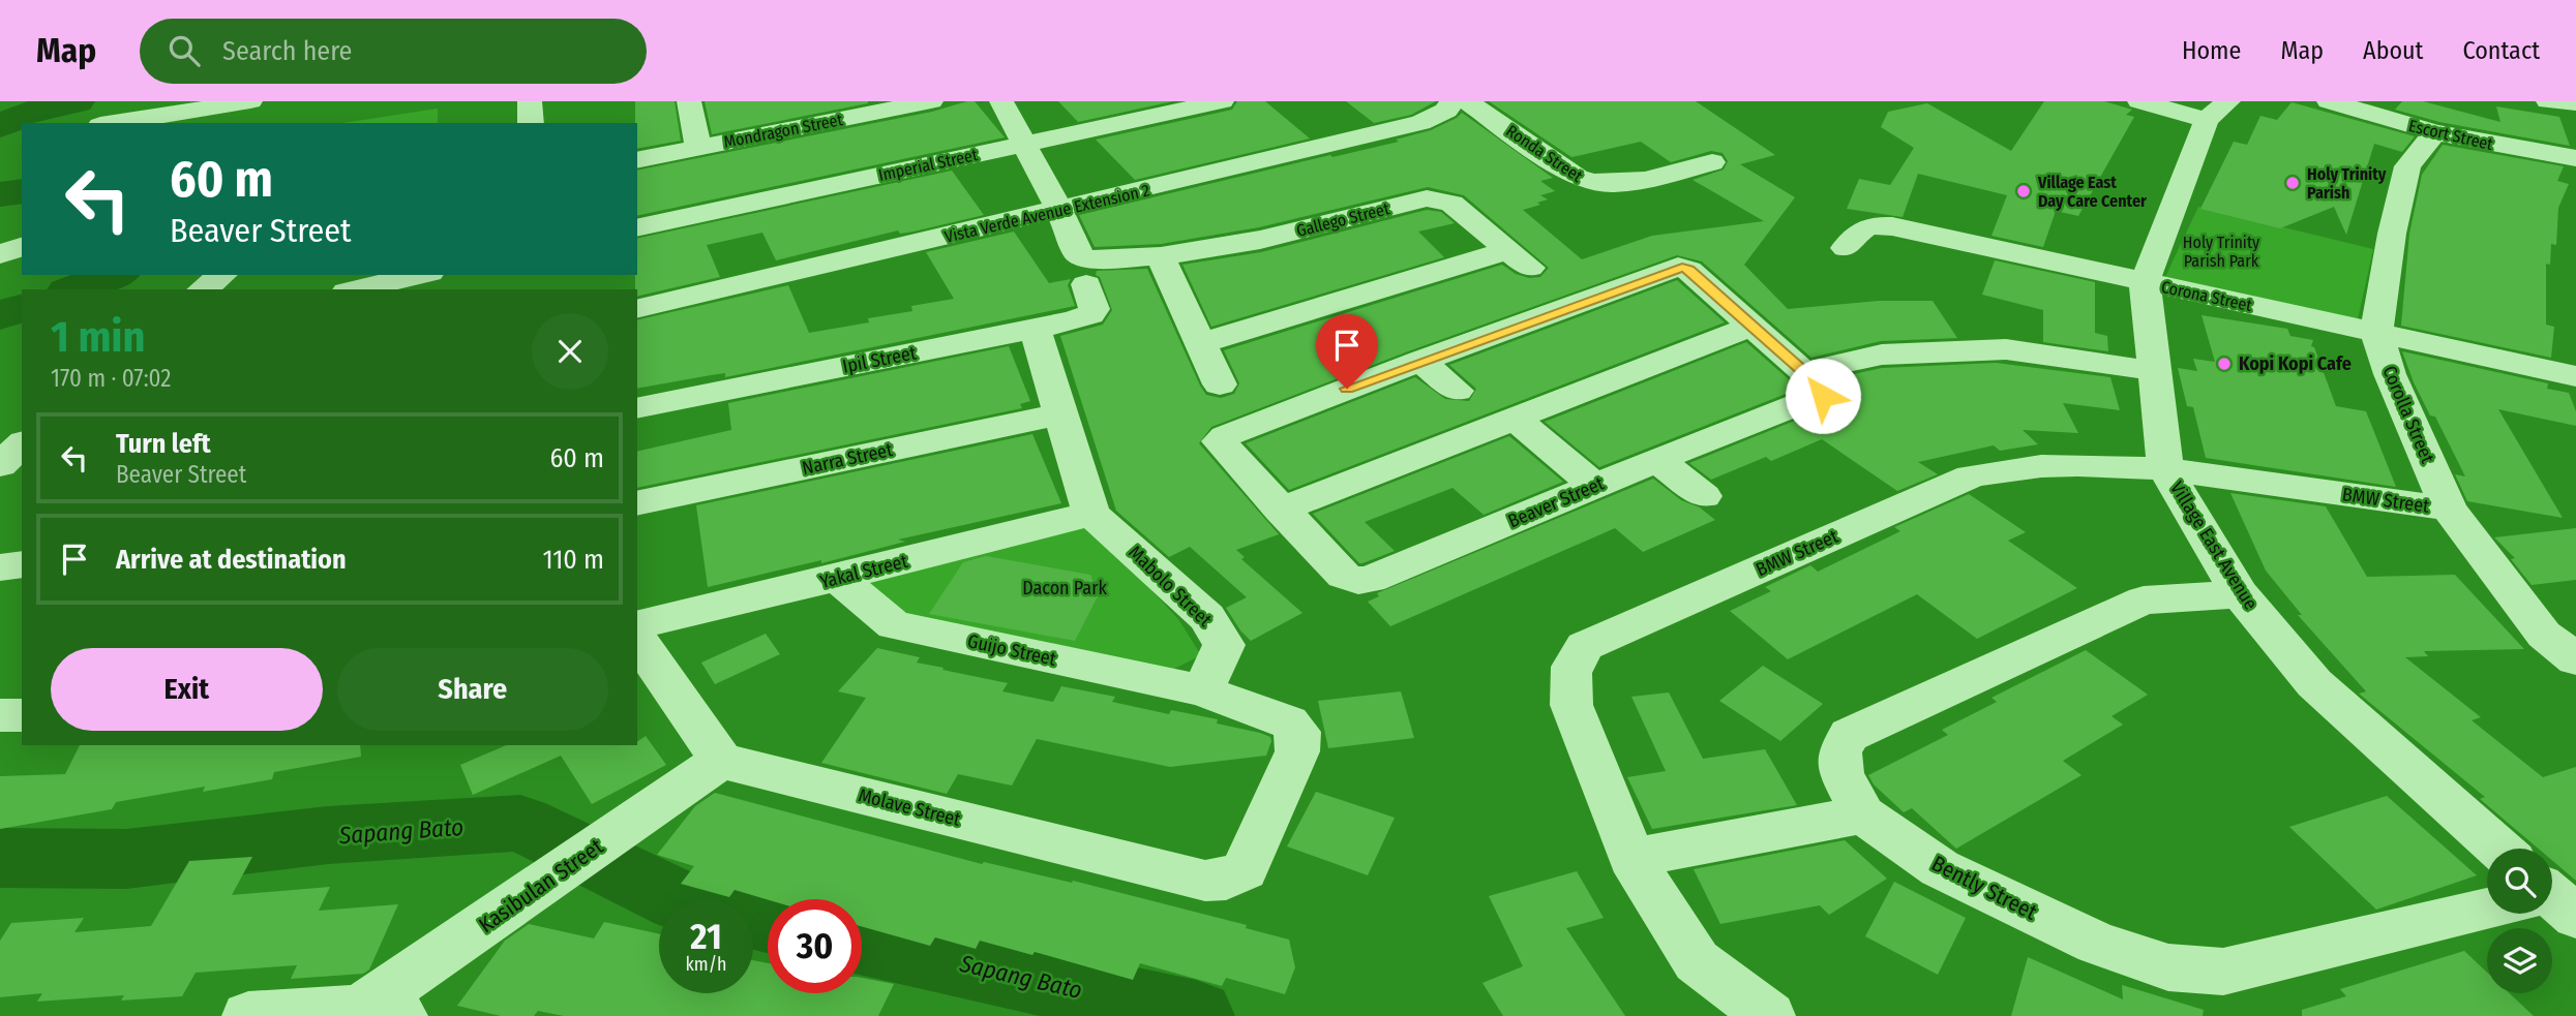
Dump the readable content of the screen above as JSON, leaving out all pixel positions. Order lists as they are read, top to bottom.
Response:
{
  "streets": {
    "street": [
      "Mondragon Street",
      "Escort Street",
      "Ronda Street",
      "Imperial Street",
      "Vista Verde Avenue Extension 2",
      "Gallego Street",
      "Corona Street",
      "Ipil Street",
      "Corolla Street",
      "Narra Street",
      "BMW Street",
      "Beaver Street",
      "Village East Avenue",
      "Yakal Street",
      "Mabolo Street",
      "Guijo Street",
      "Molave Street",
      "Kasibulan Street",
      "Bently Street"
    ]
  },
  "crossings": [
    ["Escort Street", "Corolla Street"],
    ["Imperial Street", "Gallego Street"],
    ["Vista Verde Avenue Extension 2", "Gallego Street"],
    ["Corona Street", "Corolla Street"],
    ["Corona Street", "Village East Avenue"],
    ["Corolla Street", "BMW Street"],
    ["BMW Street", "Village East Avenue"],
    ["Village East Avenue", "Bently Street"],
    ["Yakal Street", "Mabolo Street"],
    ["Yakal Street", "Guijo Street"],
    ["Mabolo Street", "Guijo Street"],
    ["Mabolo Street", "Molave Street"],
    ["Guijo Street", "Molave Street"],
    ["Molave Street", "Kasibulan Street"]
  ],
  "water": ["Sapang Bato"],
  "parks": ["Holy Trinity Parish Park", "Dacon Park"],
  "places": ["Holy Trinity Parish", "Village East Day Care Center", "Kopi Kopi Cafe"],
  "page": {
    "header": "Map",
    "search": "Search here",
    "nav": [
      "Home",
      "Map",
      "About",
      "Contact"
    ],
    "turn": ["60 m", "Beaver Street"],
    "heading": ["1 min", "170 m · 07:02"],
    "list": [
      {
        "name": "Turn left",
        "note": "Beaver Street",
        "value": "60 m"
      },
      {
        "name": "Arrive at destination",
        "value": "110 m"
      }
    ],
    "buttons": ["Exit", "Share"],
    "speed": "21 km/h",
    "limit": "30"
  }
}
